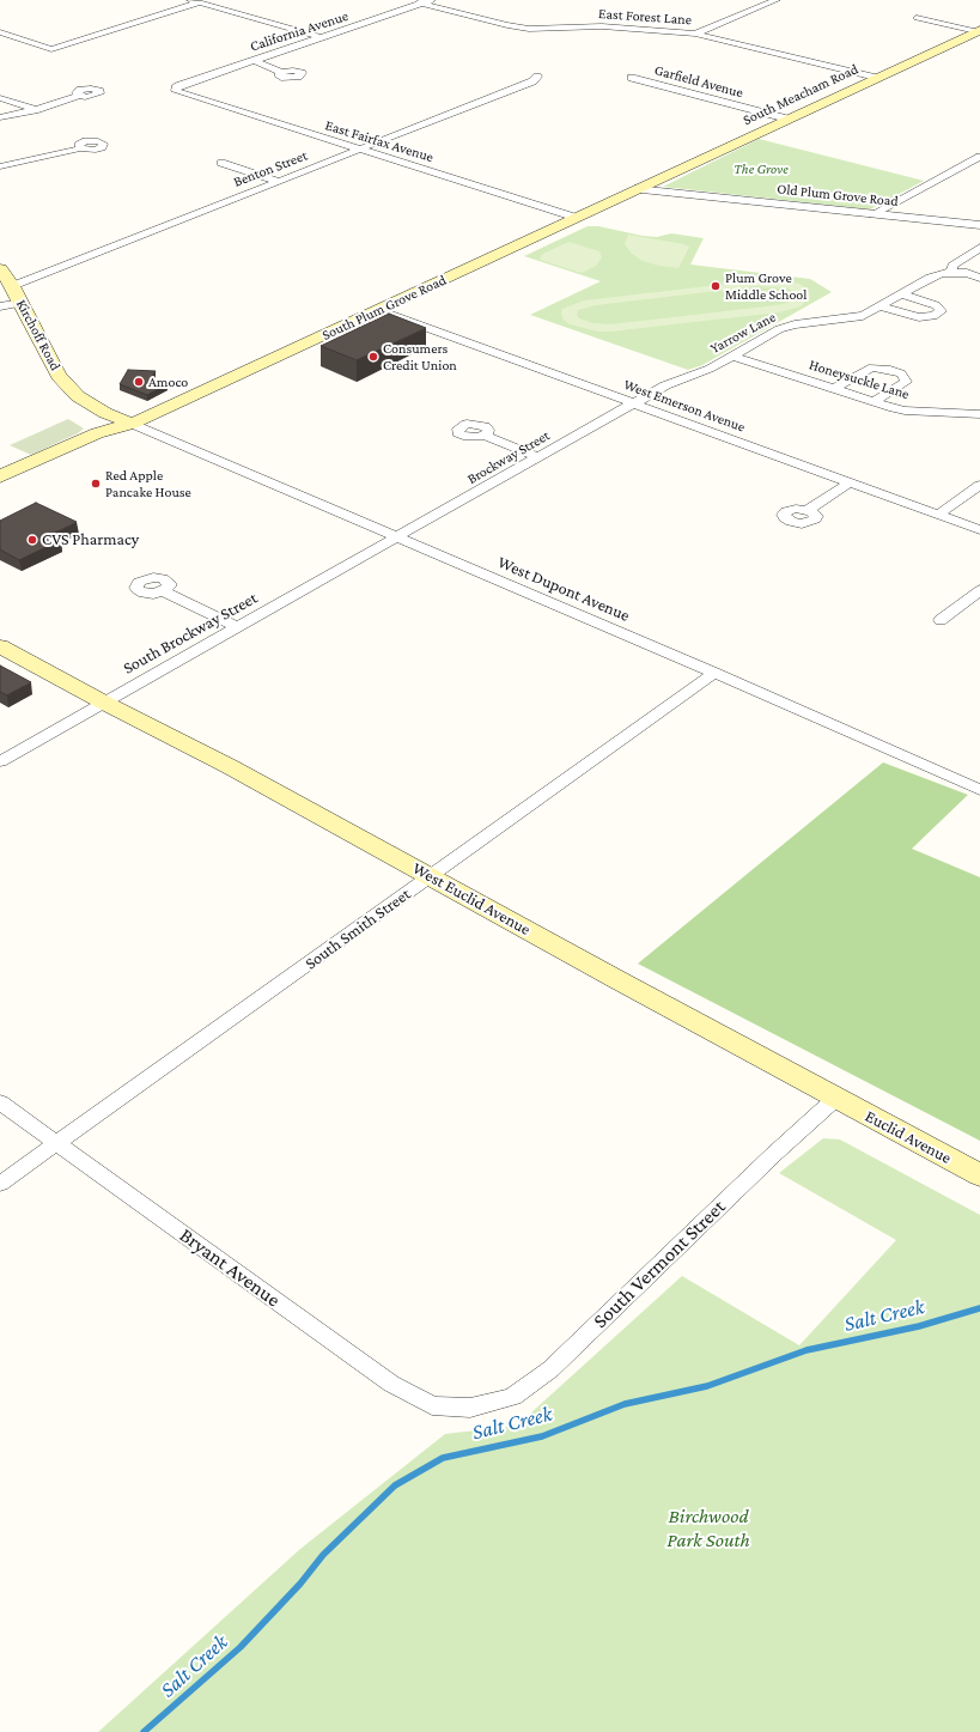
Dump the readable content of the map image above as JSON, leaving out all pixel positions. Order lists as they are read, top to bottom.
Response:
{
  "streets": {
    "main road": [
      "South Meacham Road",
      "South Plum Grove Road",
      "Kirchoff Road",
      "West Euclid Avenue",
      "Euclid Avenue"
    ],
    "street": [
      "East Forest Lane",
      "California Avenue",
      "Garfield Avenue",
      "East Fairfax Avenue",
      "Benton Street",
      "Old Plum Grove Road",
      "Yarrow Lane",
      "Honeysuckle Lane",
      "West Emerson Avenue",
      "Brockway Street",
      "West Dupont Avenue",
      "South Brockway Street",
      "South Smith Street",
      "South Vermont Street",
      "Bryant Avenue"
    ]
  },
  "crossings": [
    ["East Forest Lane", "California Avenue"],
    ["East Forest Lane", "South Meacham Road"],
    ["California Avenue", "East Fairfax Avenue"],
    ["Garfield Avenue", "South Meacham Road"],
    ["South Meacham Road", "Old Plum Grove Road"],
    ["South Meacham Road", "South Plum Grove Road"],
    ["East Fairfax Avenue", "Benton Street"],
    ["East Fairfax Avenue", "South Plum Grove Road"],
    ["Benton Street", "Kirchoff Road"],
    ["Old Plum Grove Road", "South Plum Grove Road"],
    ["South Plum Grove Road", "Kirchoff Road"],
    ["South Plum Grove Road", "West Emerson Avenue"],
    ["South Plum Grove Road", "West Dupont Avenue"],
    ["Yarrow Lane", "Honeysuckle Lane"],
    ["Yarrow Lane", "West Emerson Avenue"],
    ["Yarrow Lane", "Brockway Street"],
    ["Kirchoff Road", "West Dupont Avenue"],
    ["West Emerson Avenue", "Brockway Street"],
    ["Brockway Street", "West Dupont Avenue"],
    ["Brockway Street", "South Brockway Street"],
    ["West Dupont Avenue", "South Brockway Street"],
    ["West Dupont Avenue", "South Smith Street"],
    ["South Brockway Street", "West Euclid Avenue"],
    ["West Euclid Avenue", "South Smith Street"],
    ["West Euclid Avenue", "Euclid Avenue"],
    ["West Euclid Avenue", "South Vermont Street"],
    ["South Smith Street", "Bryant Avenue"],
    ["Euclid Avenue", "South Vermont Street"],
    ["South Vermont Street", "Bryant Avenue"]
  ],
  "water": ["Salt Creek"],
  "parks": ["The Grove", "Birchwood Park South"],
  "places": [
    "Plum Grove Middle School",
    "Consumers Credit Union",
    "Amoco",
    "Red Apple Pancake House",
    "CVS Pharmacy"
  ]
}
